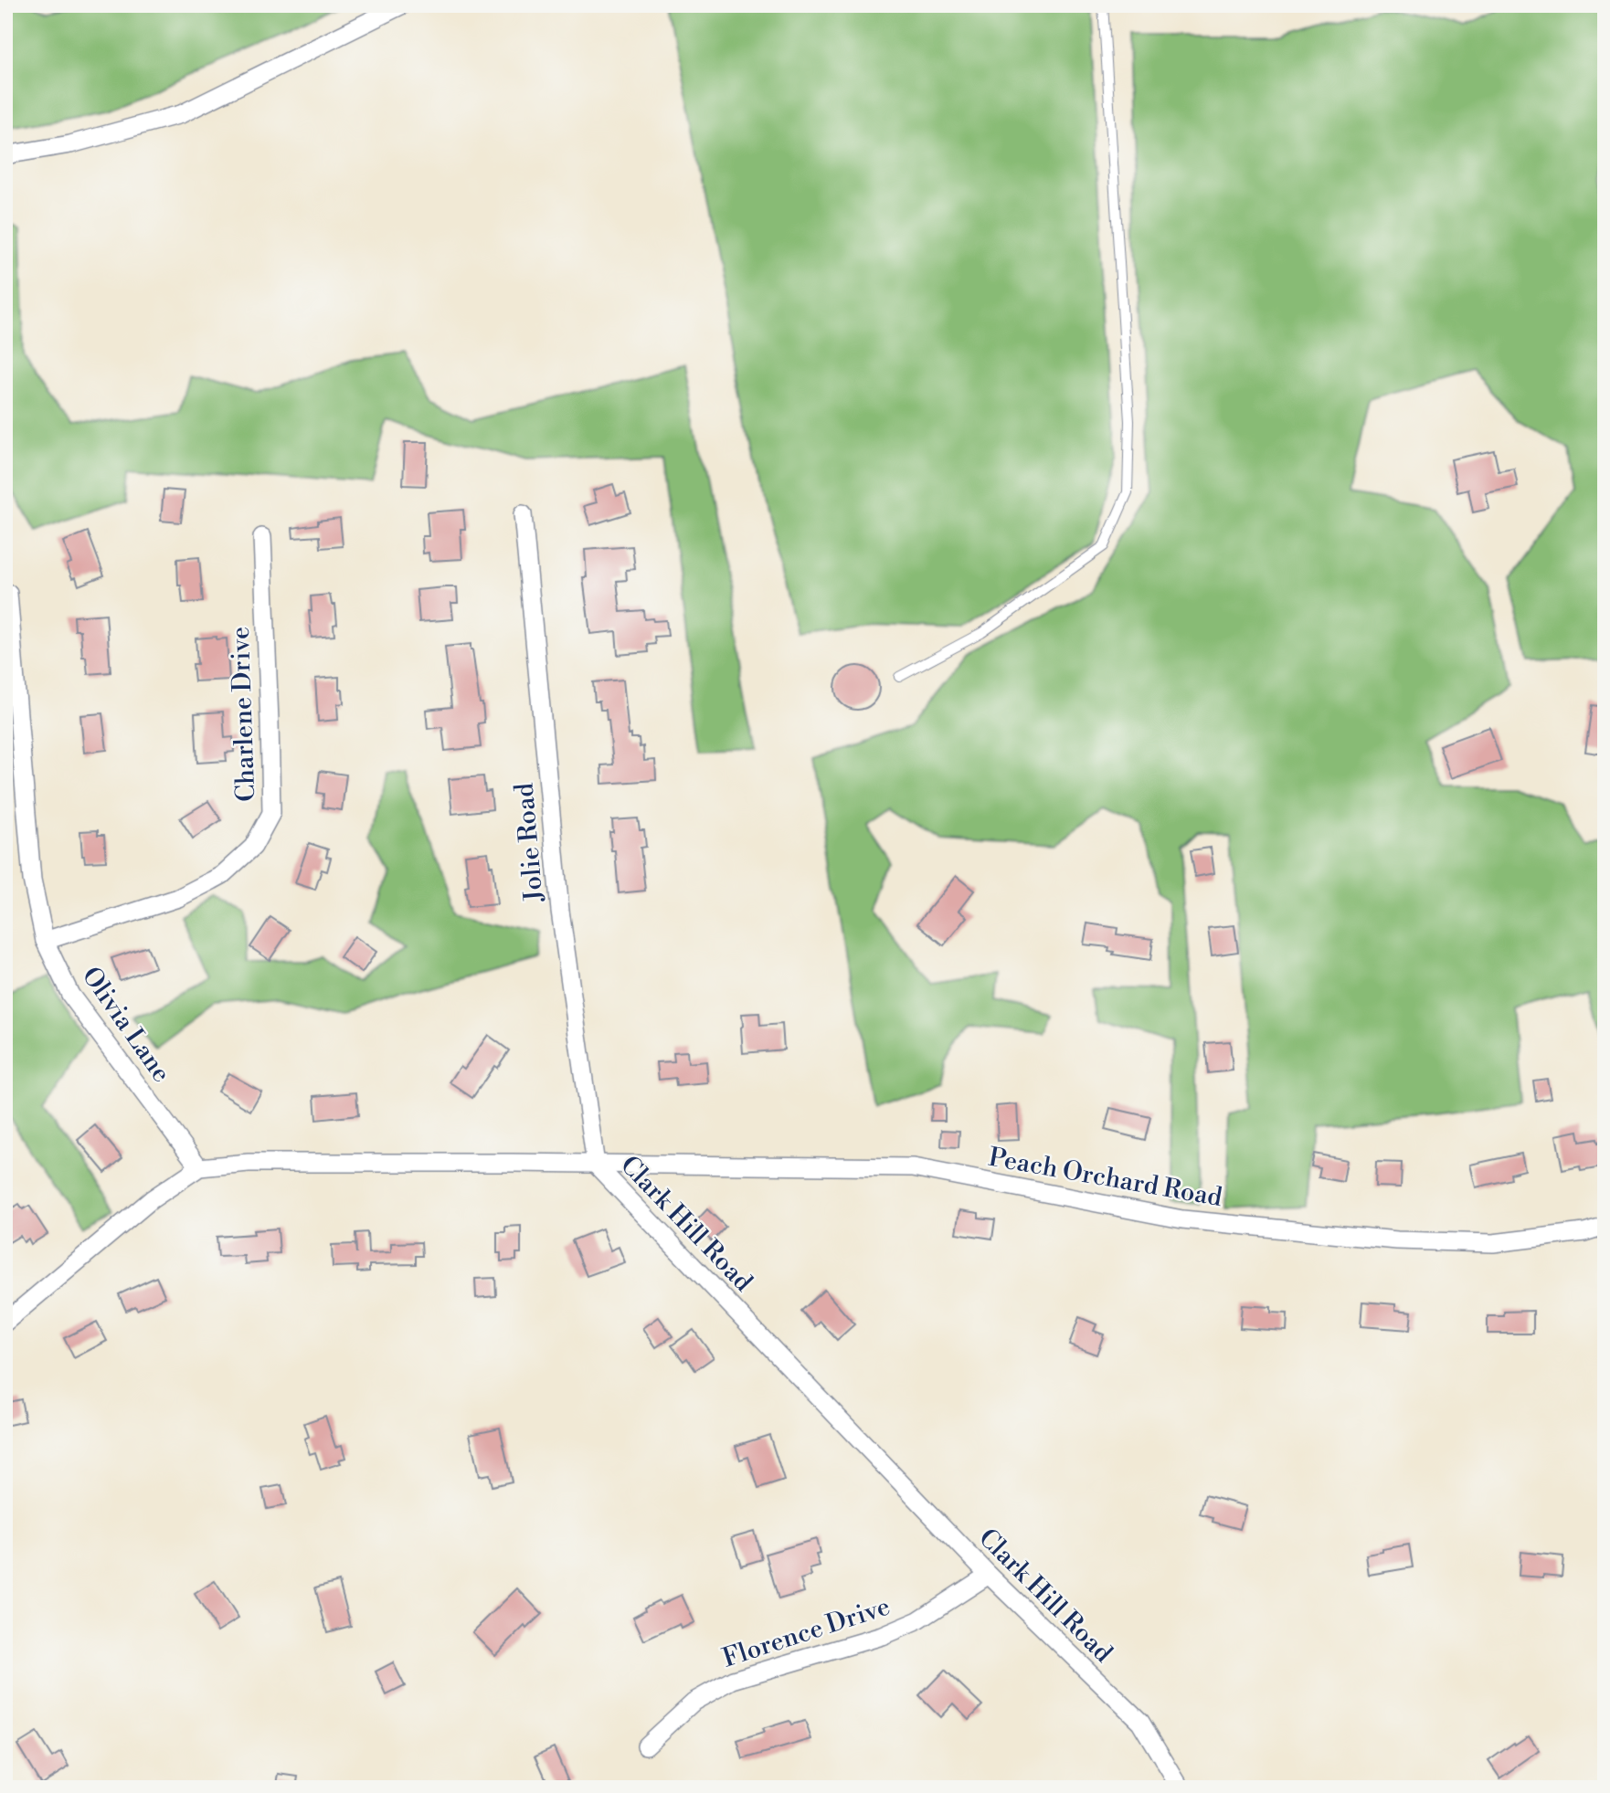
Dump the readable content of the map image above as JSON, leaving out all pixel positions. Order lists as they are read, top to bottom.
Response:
{
  "streets": {
    "street": [
      "Charlene Drive",
      "Jolie Road",
      "Olivia Lane",
      "Peach Orchard Road",
      "Clark Hill Road",
      "Florence Drive"
    ]
  },
  "crossings": [
    ["Charlene Drive", "Olivia Lane"],
    ["Jolie Road", "Peach Orchard Road"],
    ["Jolie Road", "Clark Hill Road"],
    ["Olivia Lane", "Clark Hill Road"],
    ["Peach Orchard Road", "Clark Hill Road"],
    ["Clark Hill Road", "Florence Drive"]
  ]
}
